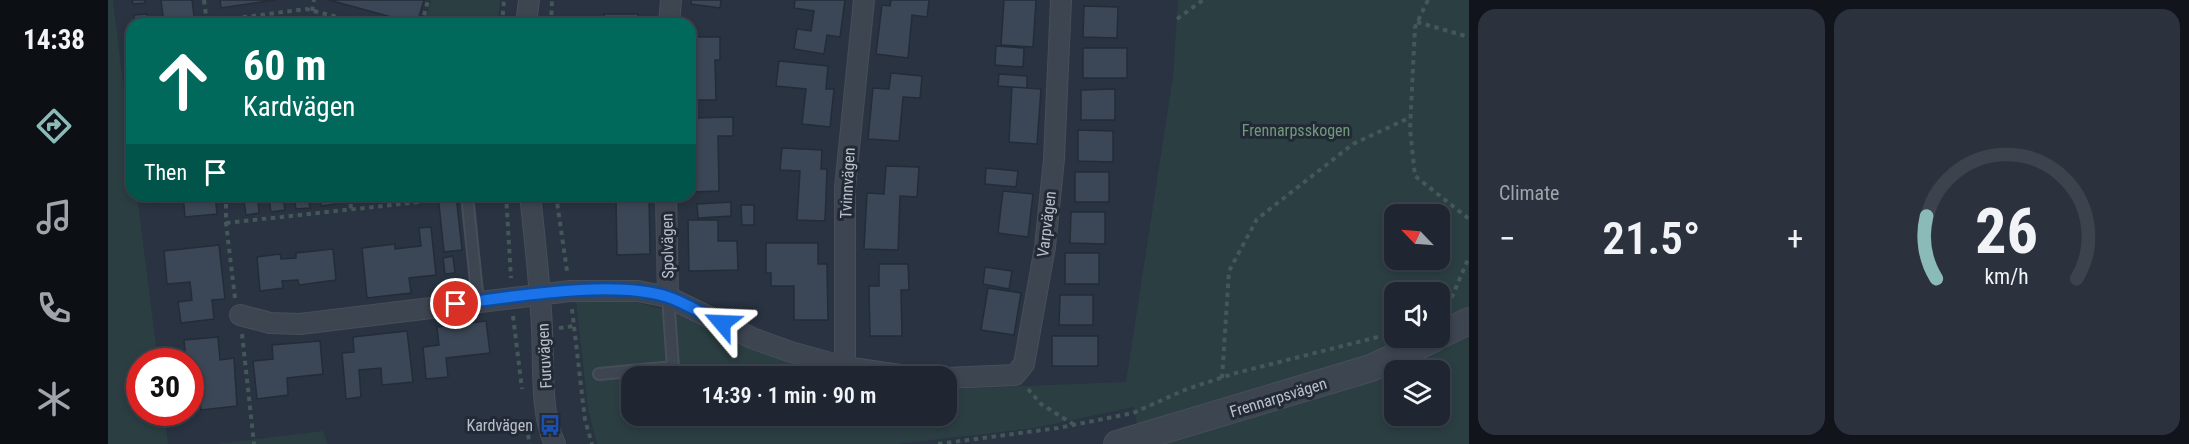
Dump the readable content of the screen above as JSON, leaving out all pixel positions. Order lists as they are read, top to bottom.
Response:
{
  "streets": {
    "street": [
      "Tvinnvägen",
      "Varpvägen",
      "Spolvägen",
      "Furuvägen",
      "Frennarpsvägen"
    ]
  },
  "parks": ["Frennarpsskogen"],
  "places": {
    "bus stop": ["Kardvägen"]
  },
  "north": "top left",
  "page": {
    "tabs": "14:38",
    "tile": "Climate",
    "turn": ["60 m", "Kardvägen"],
    "then": "Then",
    "heat": ["−", "21.5°", "+"],
    "limit": "30",
    "trip": "14:39 · 1 min · 90 m",
    "gauge": ["26", "km/h"]
  }
}
